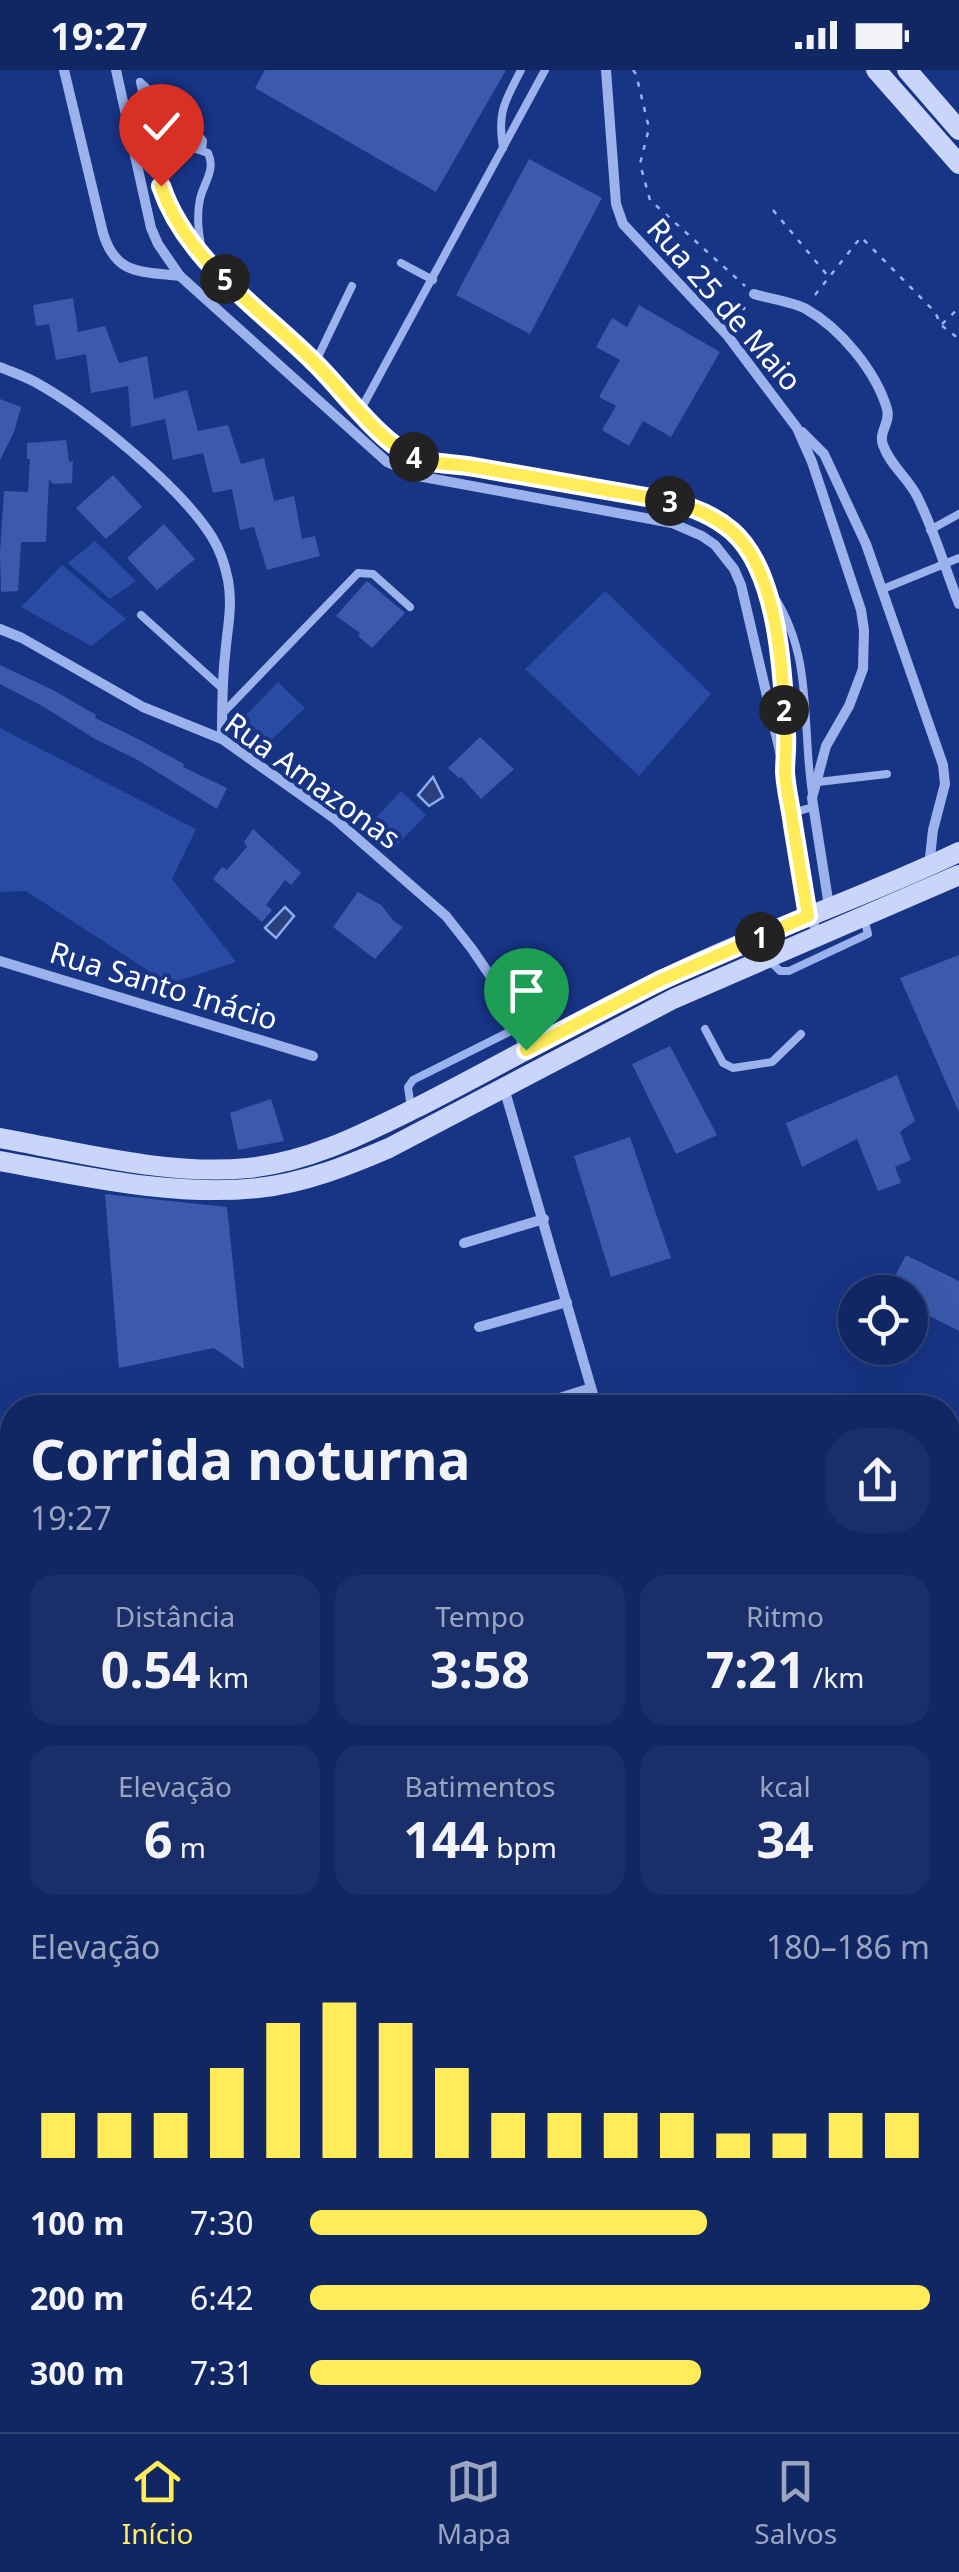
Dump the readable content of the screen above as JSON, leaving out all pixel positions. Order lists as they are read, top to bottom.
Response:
{
  "streets": {
    "street": ["Rua 25 de Maio", "Rua Amazonas", "Rua Santo Inácio"]
  },
  "page": {
    "status": "19:27",
    "pins": [
      "5",
      "4",
      "3",
      "2",
      "1"
    ],
    "heading": ["Corrida noturna", "19:27"],
    "stats": [
      ["Distância", "0.54 km"],
      ["Tempo", "3:58"],
      ["Ritmo", "7:21 /km"],
      ["Elevação", "6 m"],
      ["Batimentos", "144 bpm"],
      ["kcal", "34"]
    ],
    "chart": ["Elevação", "180–186 m"],
    "list": [
      {
        "name": "100 m",
        "note": "7:30"
      },
      {
        "name": "200 m",
        "note": "6:42"
      },
      {
        "name": "300 m",
        "note": "7:31"
      }
    ],
    "tabs": ["Início", "Mapa", "Salvos"]
  }
}
